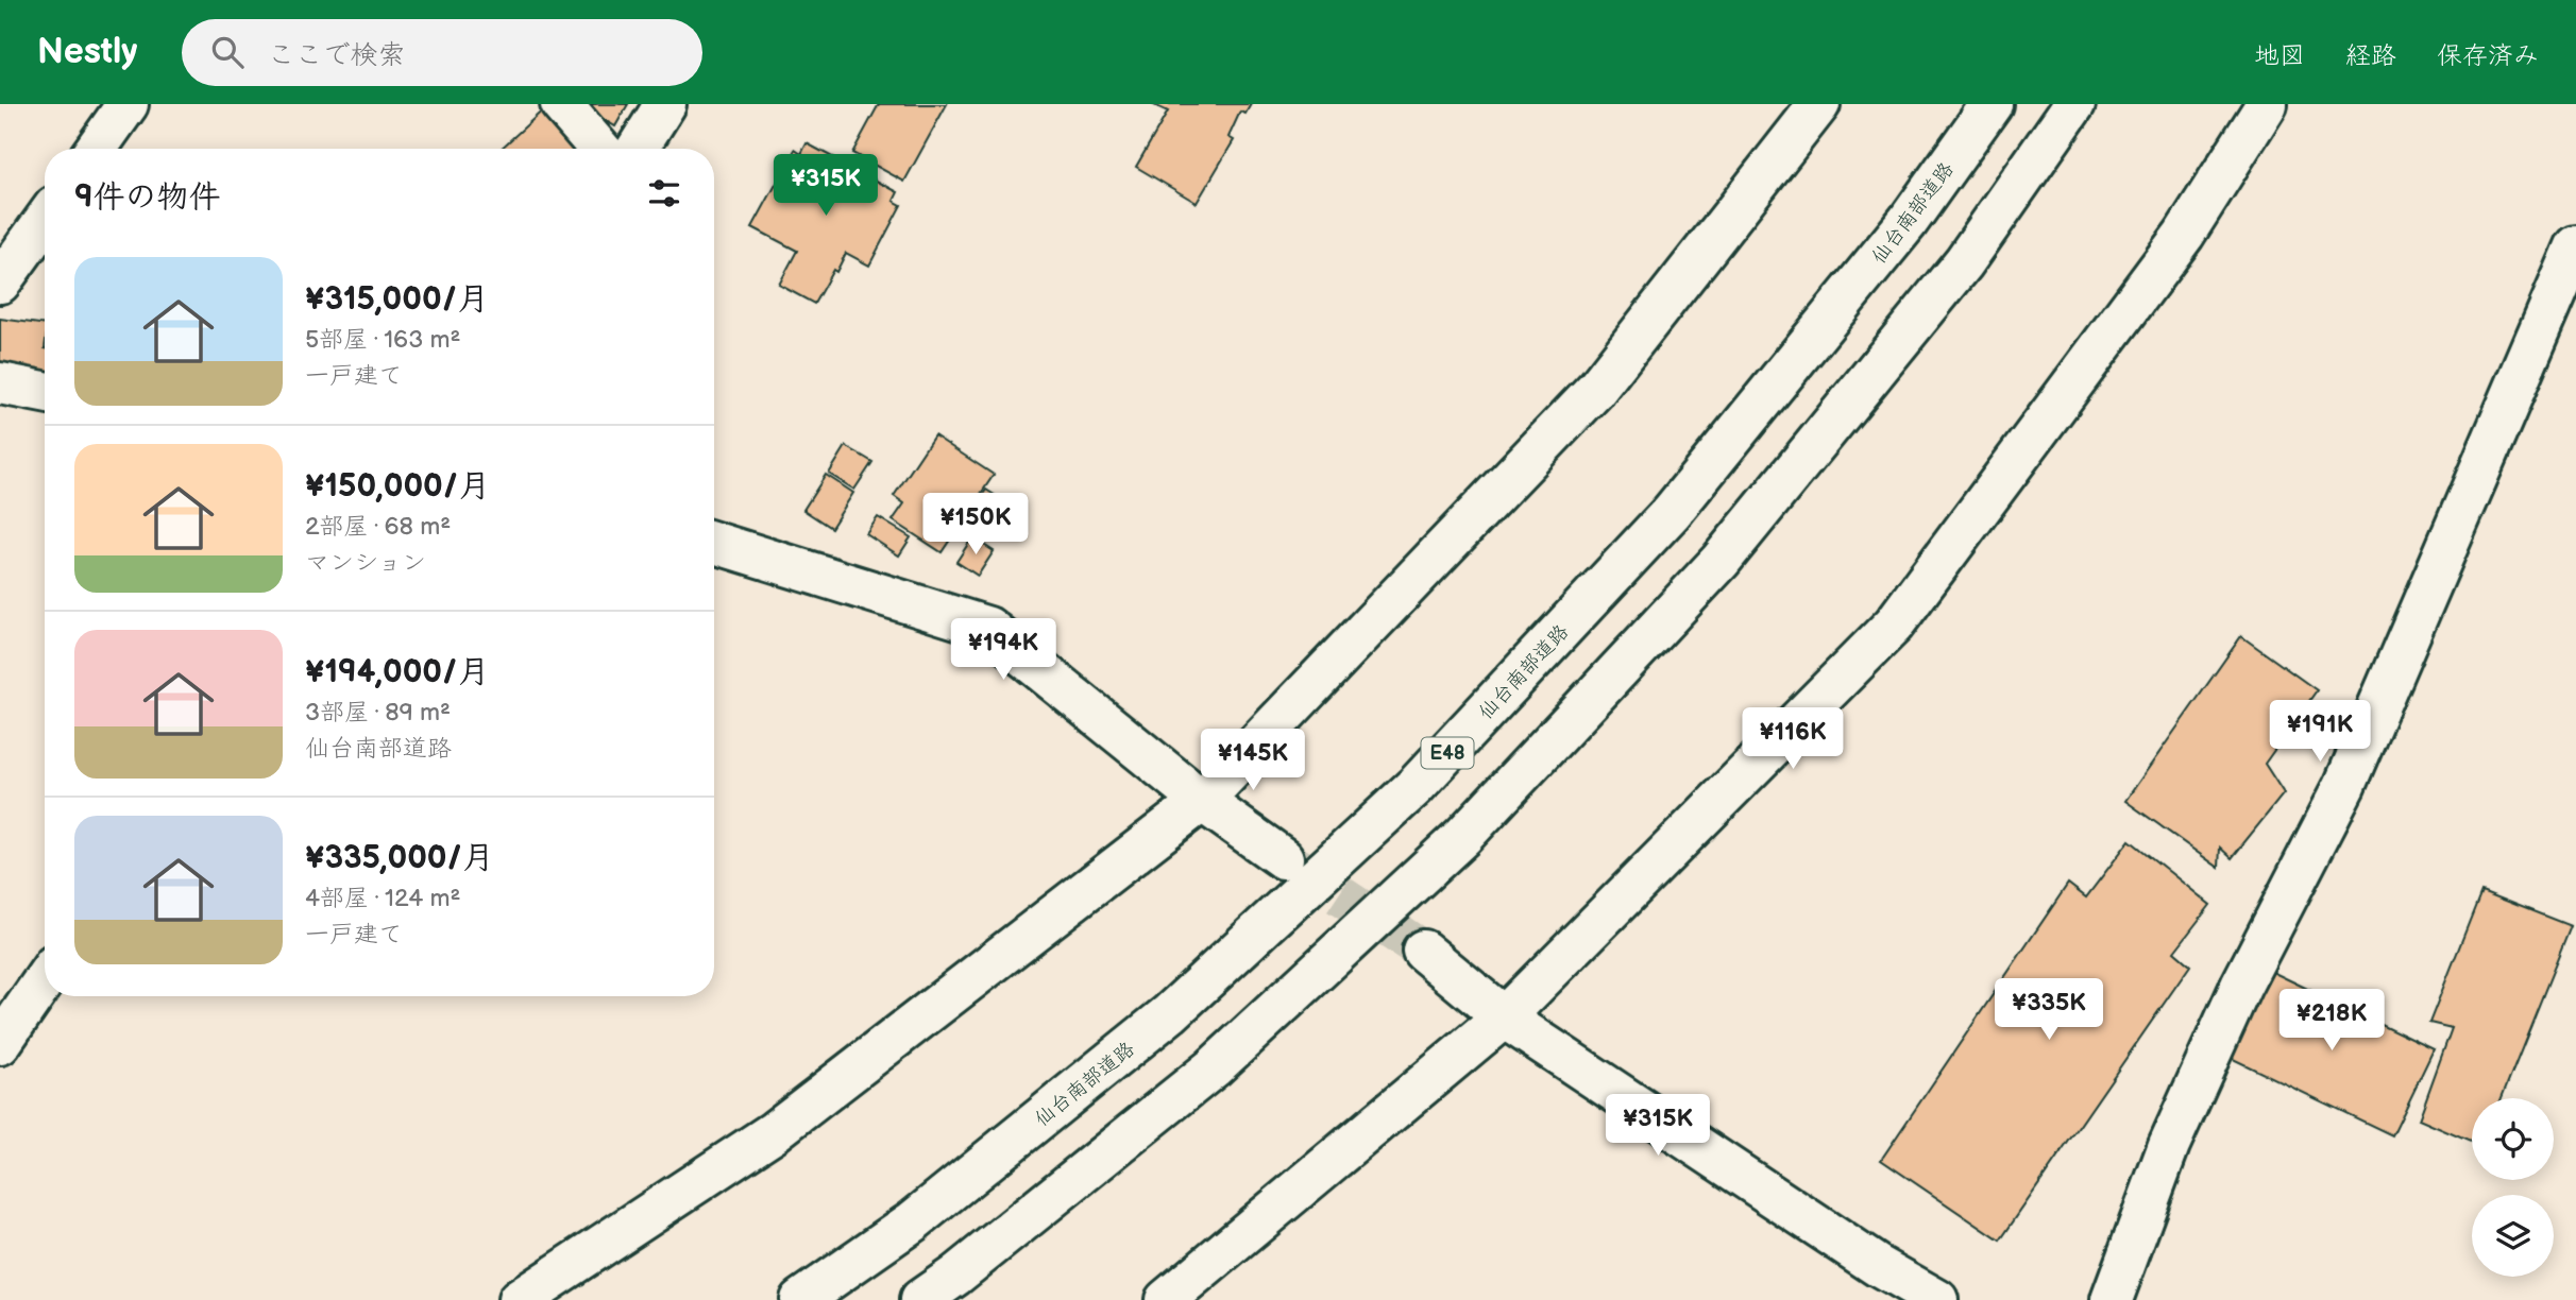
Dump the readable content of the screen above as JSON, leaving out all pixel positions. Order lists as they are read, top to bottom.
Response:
{
  "streets": {
    "main road": ["仙台南部道路", "E48"]
  },
  "page": {
    "header": "Nestly",
    "search": "ここで検索",
    "nav": ["地図", "経路", "保存済み"],
    "heading": "9件の物件",
    "price": [
      "¥315K",
      "¥150K",
      "¥194K",
      "¥191K",
      "¥116K",
      "¥145K",
      "¥335K",
      "¥218K",
      "¥315K"
    ],
    "list": [
      {
        "name": "¥315,000/月",
        "note": "5部屋 · 163 m² · 一戸建て"
      },
      {
        "name": "¥150,000/月",
        "note": "2部屋 · 68 m² · マンション"
      },
      {
        "name": "¥194,000/月",
        "note": "3部屋 · 89 m² · 仙台南部道路"
      },
      {
        "name": "¥335,000/月",
        "note": "4部屋 · 124 m² · 一戸建て"
      }
    ]
  }
}
